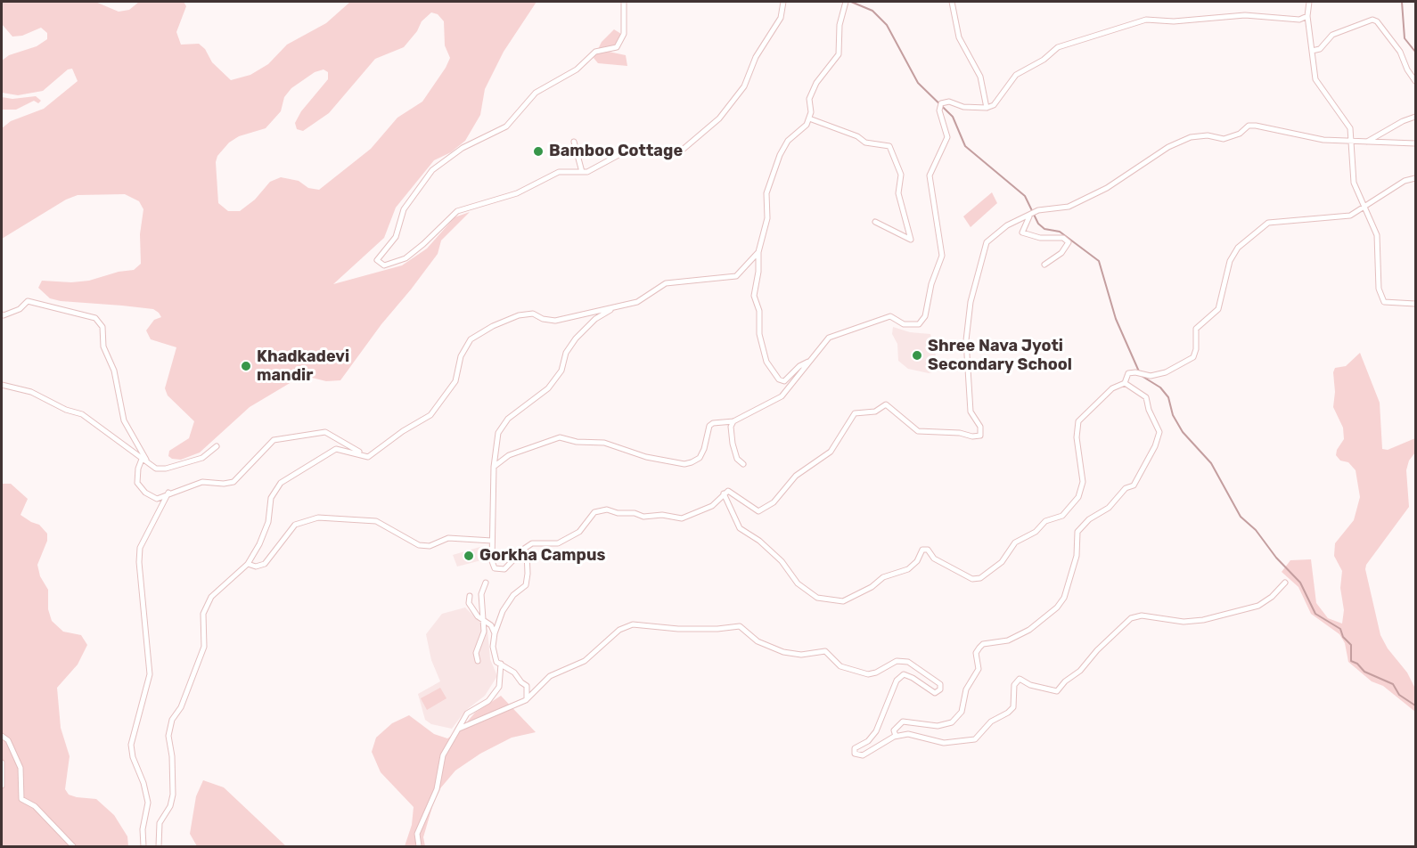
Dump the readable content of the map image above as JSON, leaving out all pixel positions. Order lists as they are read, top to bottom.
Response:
{
  "places": [
    "Bamboo Cottage",
    "Shree Nava Jyoti Secondary School",
    "Khadkadevi mandir",
    "Gorkha Campus"
  ]
}
